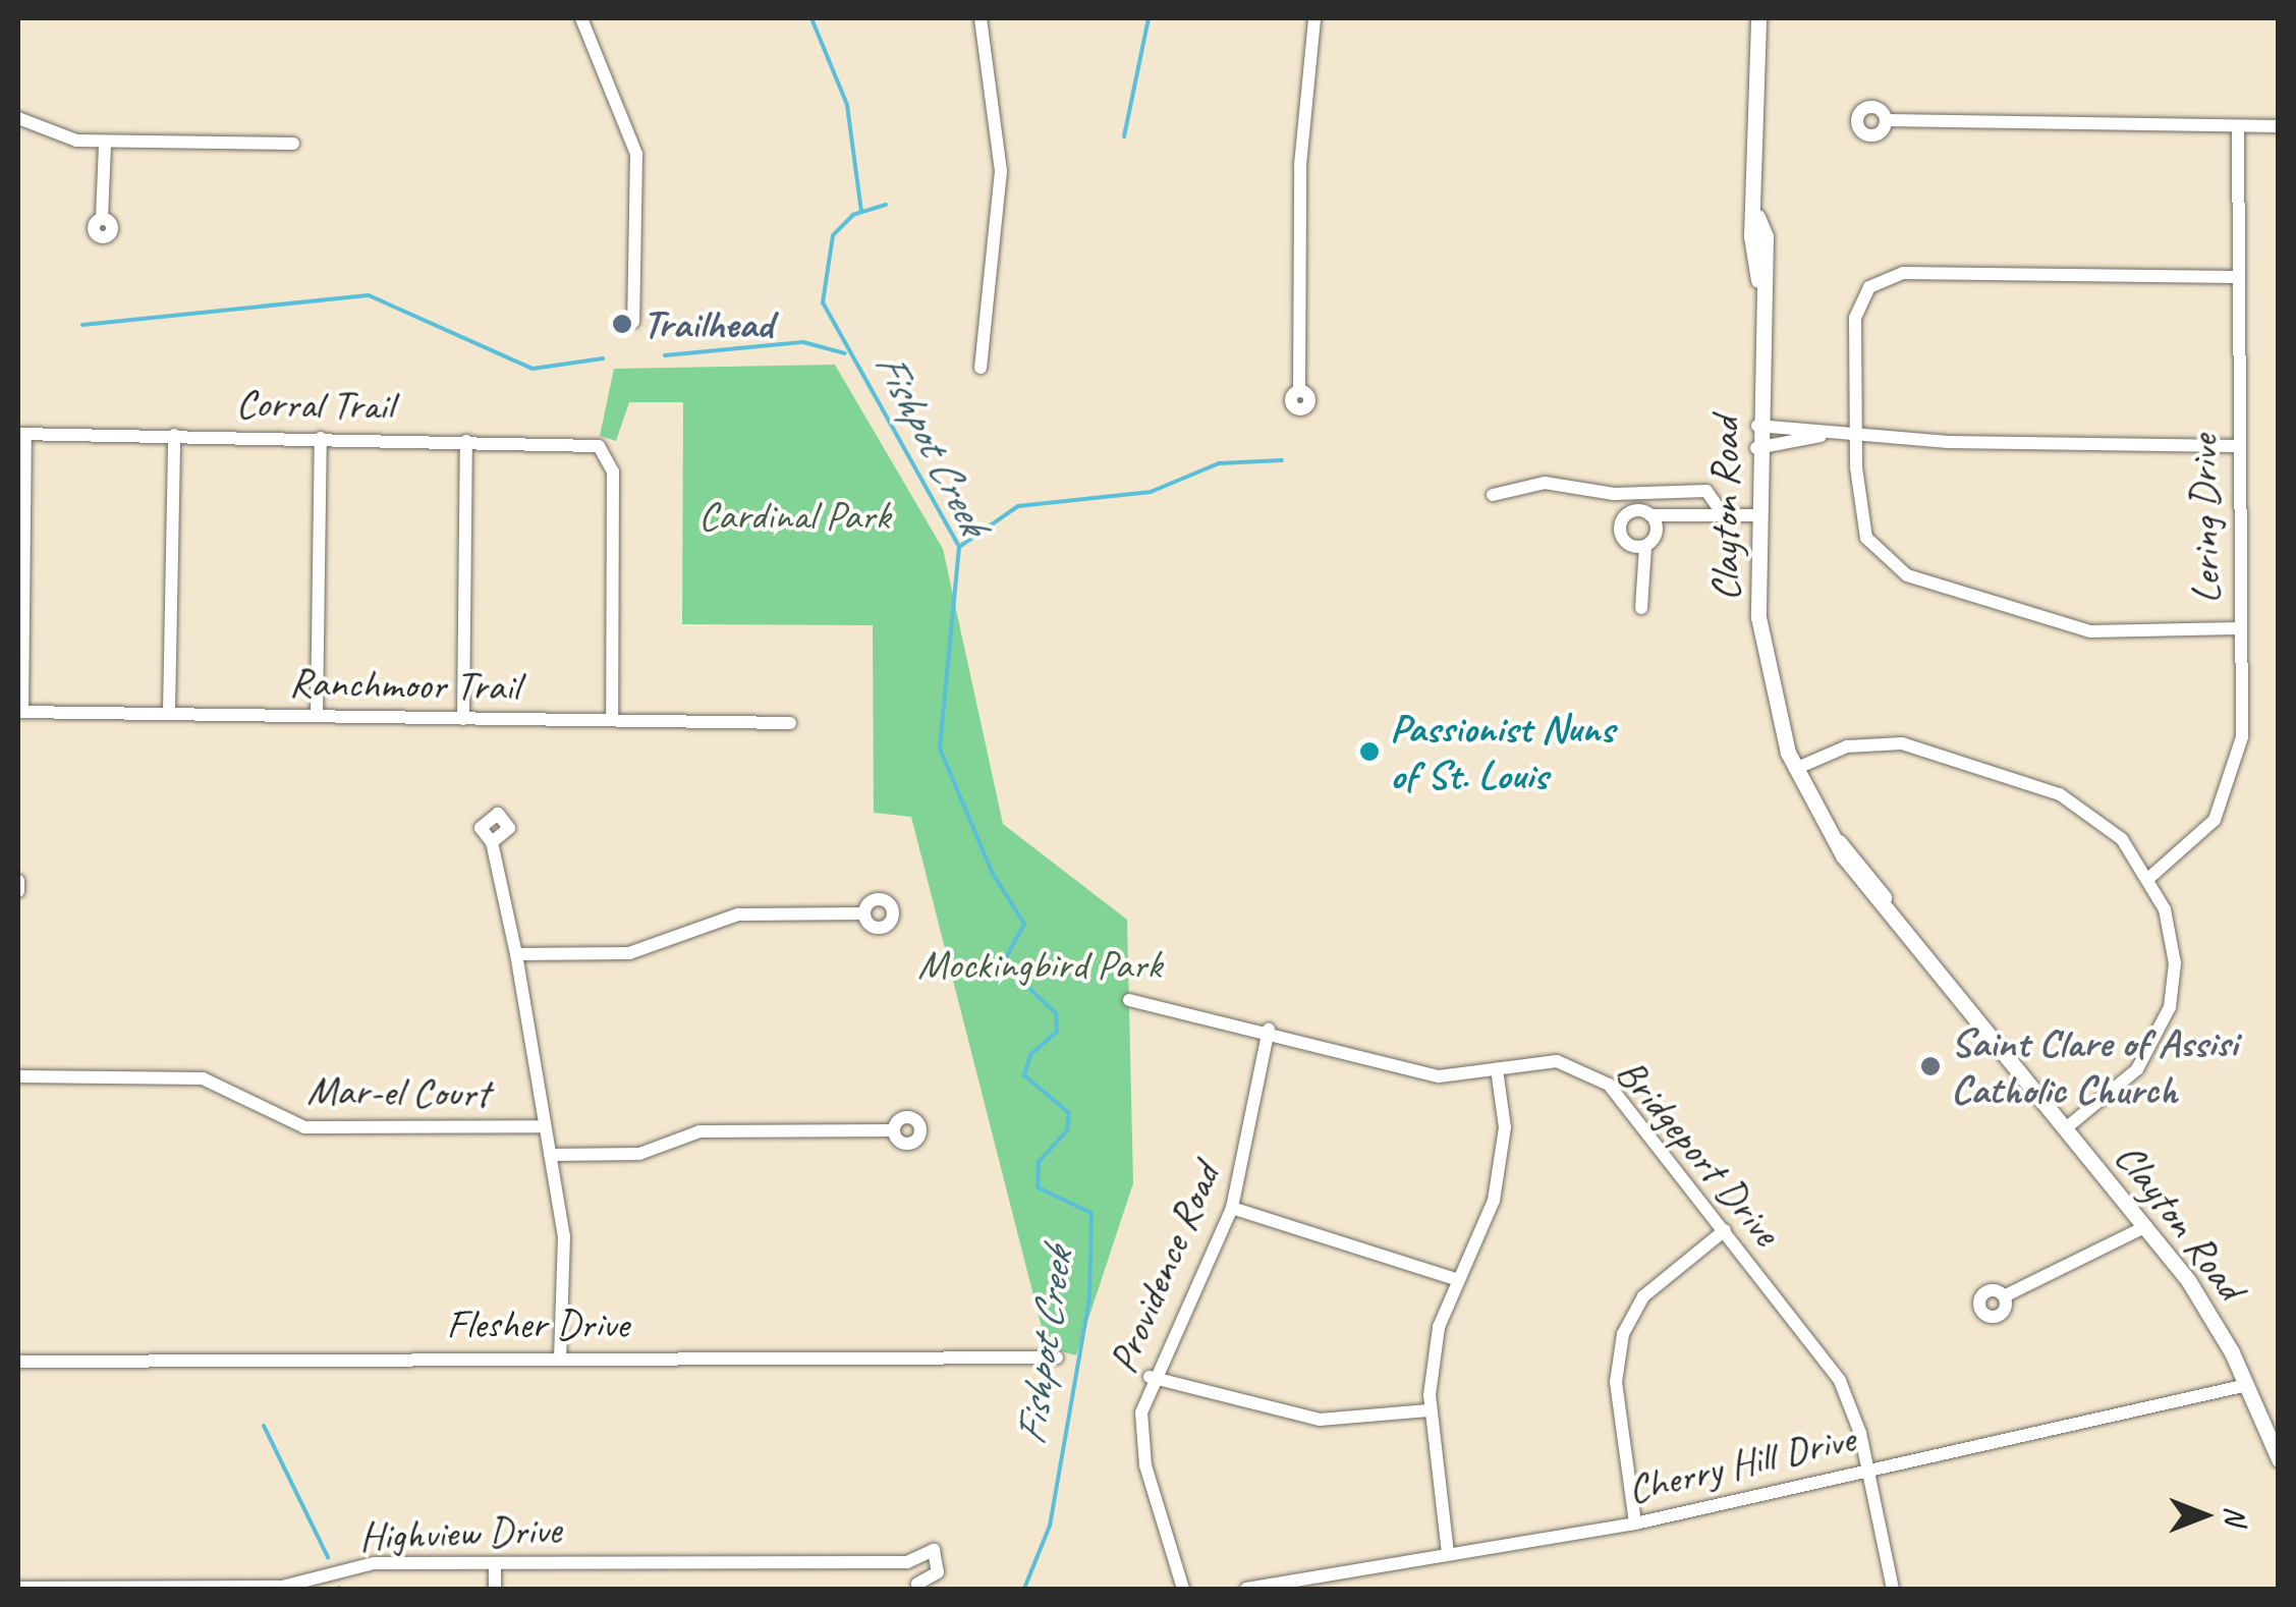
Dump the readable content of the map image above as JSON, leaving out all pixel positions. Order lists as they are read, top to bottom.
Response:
{
  "streets": {
    "main road": ["Clayton Road"],
    "street": [
      "Corral Trail",
      "Lering Drive",
      "Ranchmoor Trail",
      "Mar-el Court",
      "Bridgeport Drive",
      "Providence Road",
      "Flesher Drive",
      "Cherry Hill Drive",
      "Highview Drive"
    ]
  },
  "crossings": [
    ["Corral Trail", "Ranchmoor Trail"],
    ["Clayton Road", "Cherry Hill Drive"],
    ["Bridgeport Drive", "Providence Road"],
    ["Bridgeport Drive", "Cherry Hill Drive"]
  ],
  "water": ["Fishpot Creek"],
  "parks": ["Cardinal Park", "Mockingbird Park"],
  "places": ["Trailhead", "Passionist Nuns of St. Louis", "Saint Clare of Assisi Catholic Church"],
  "north": "right"
}
